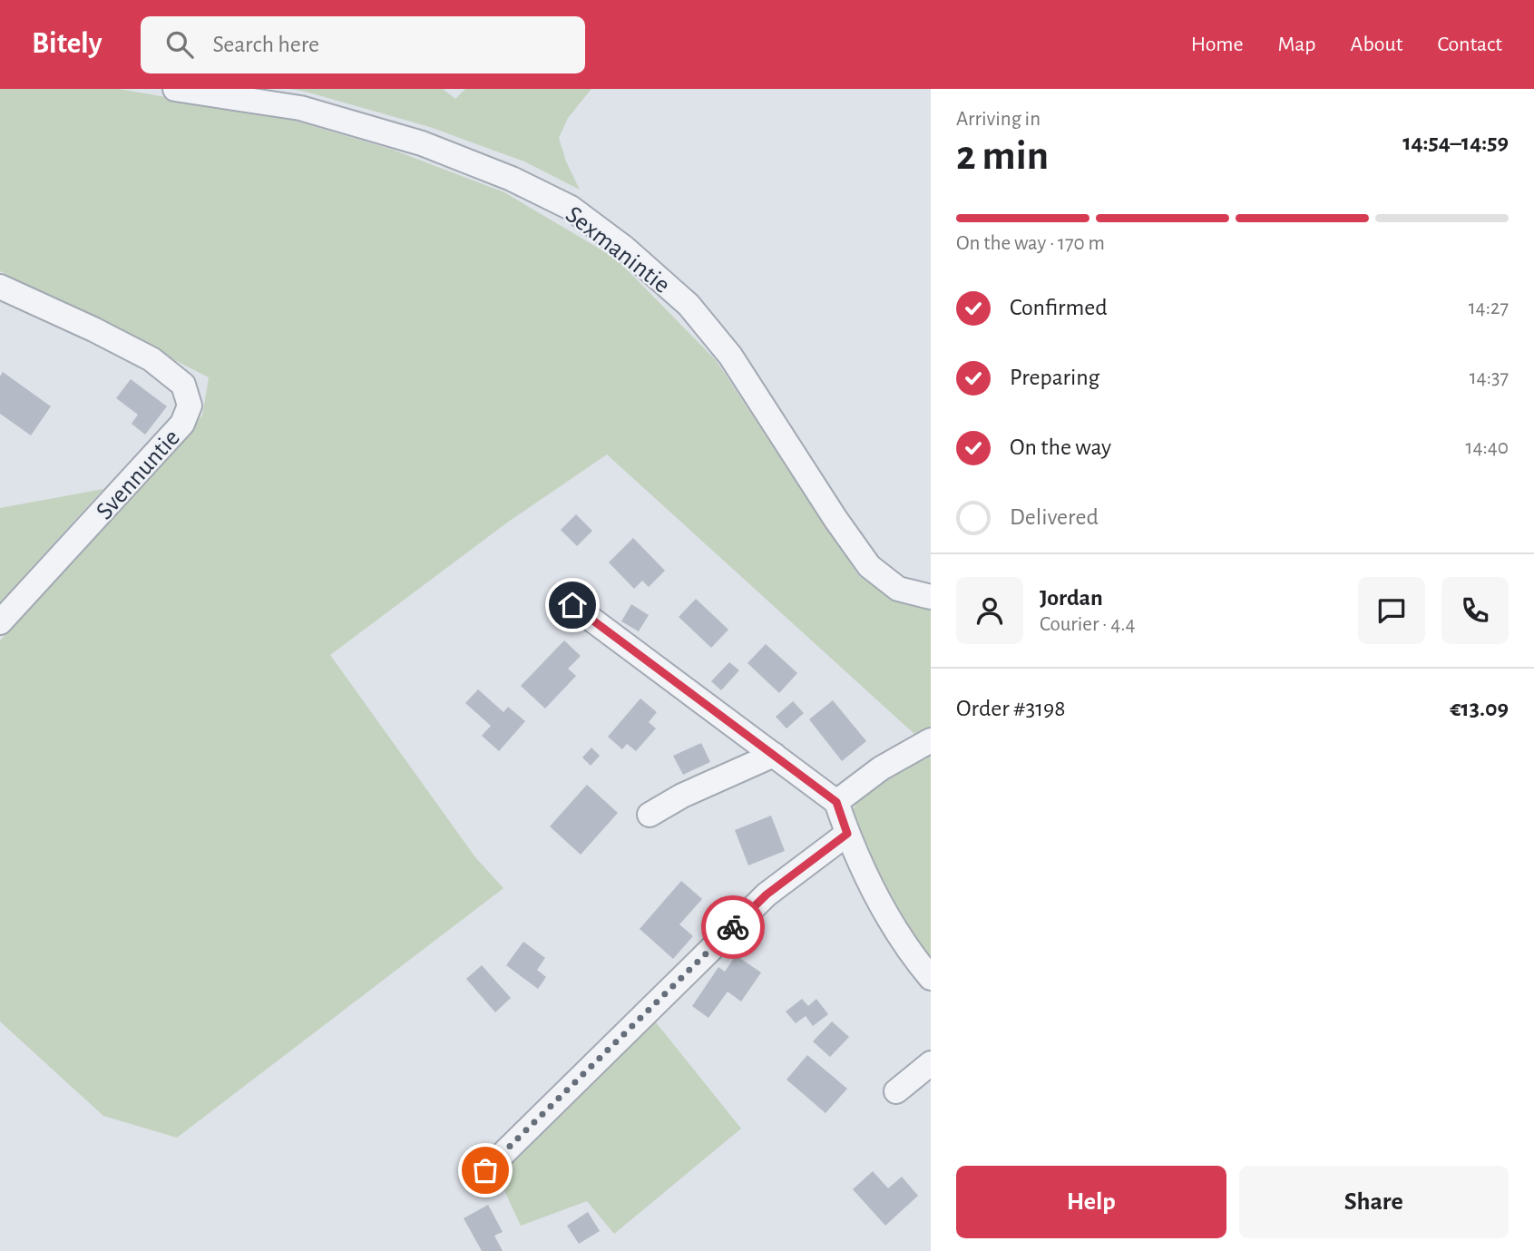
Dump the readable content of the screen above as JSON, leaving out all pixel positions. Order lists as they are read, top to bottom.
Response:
{
  "streets": {
    "street": ["Sexmanintie", "Svennuntie"]
  },
  "page": {
    "header": "Bitely",
    "search": "Search here",
    "nav": [
      "Home",
      "Map",
      "About",
      "Contact"
    ],
    "heading": ["2 min", "Arriving in", "14:54–14:59"],
    "panel": [
      "Jordan",
      "Courier · 4.4",
      "Order #3198",
      "€13.09"
    ],
    "bar": "On the way · 170 m",
    "list": [
      ["Confirmed", "14:27"],
      ["Preparing", "14:37"],
      ["On the way", "14:40"],
      "Delivered"
    ],
    "buttons": ["Help", "Share"]
  }
}
